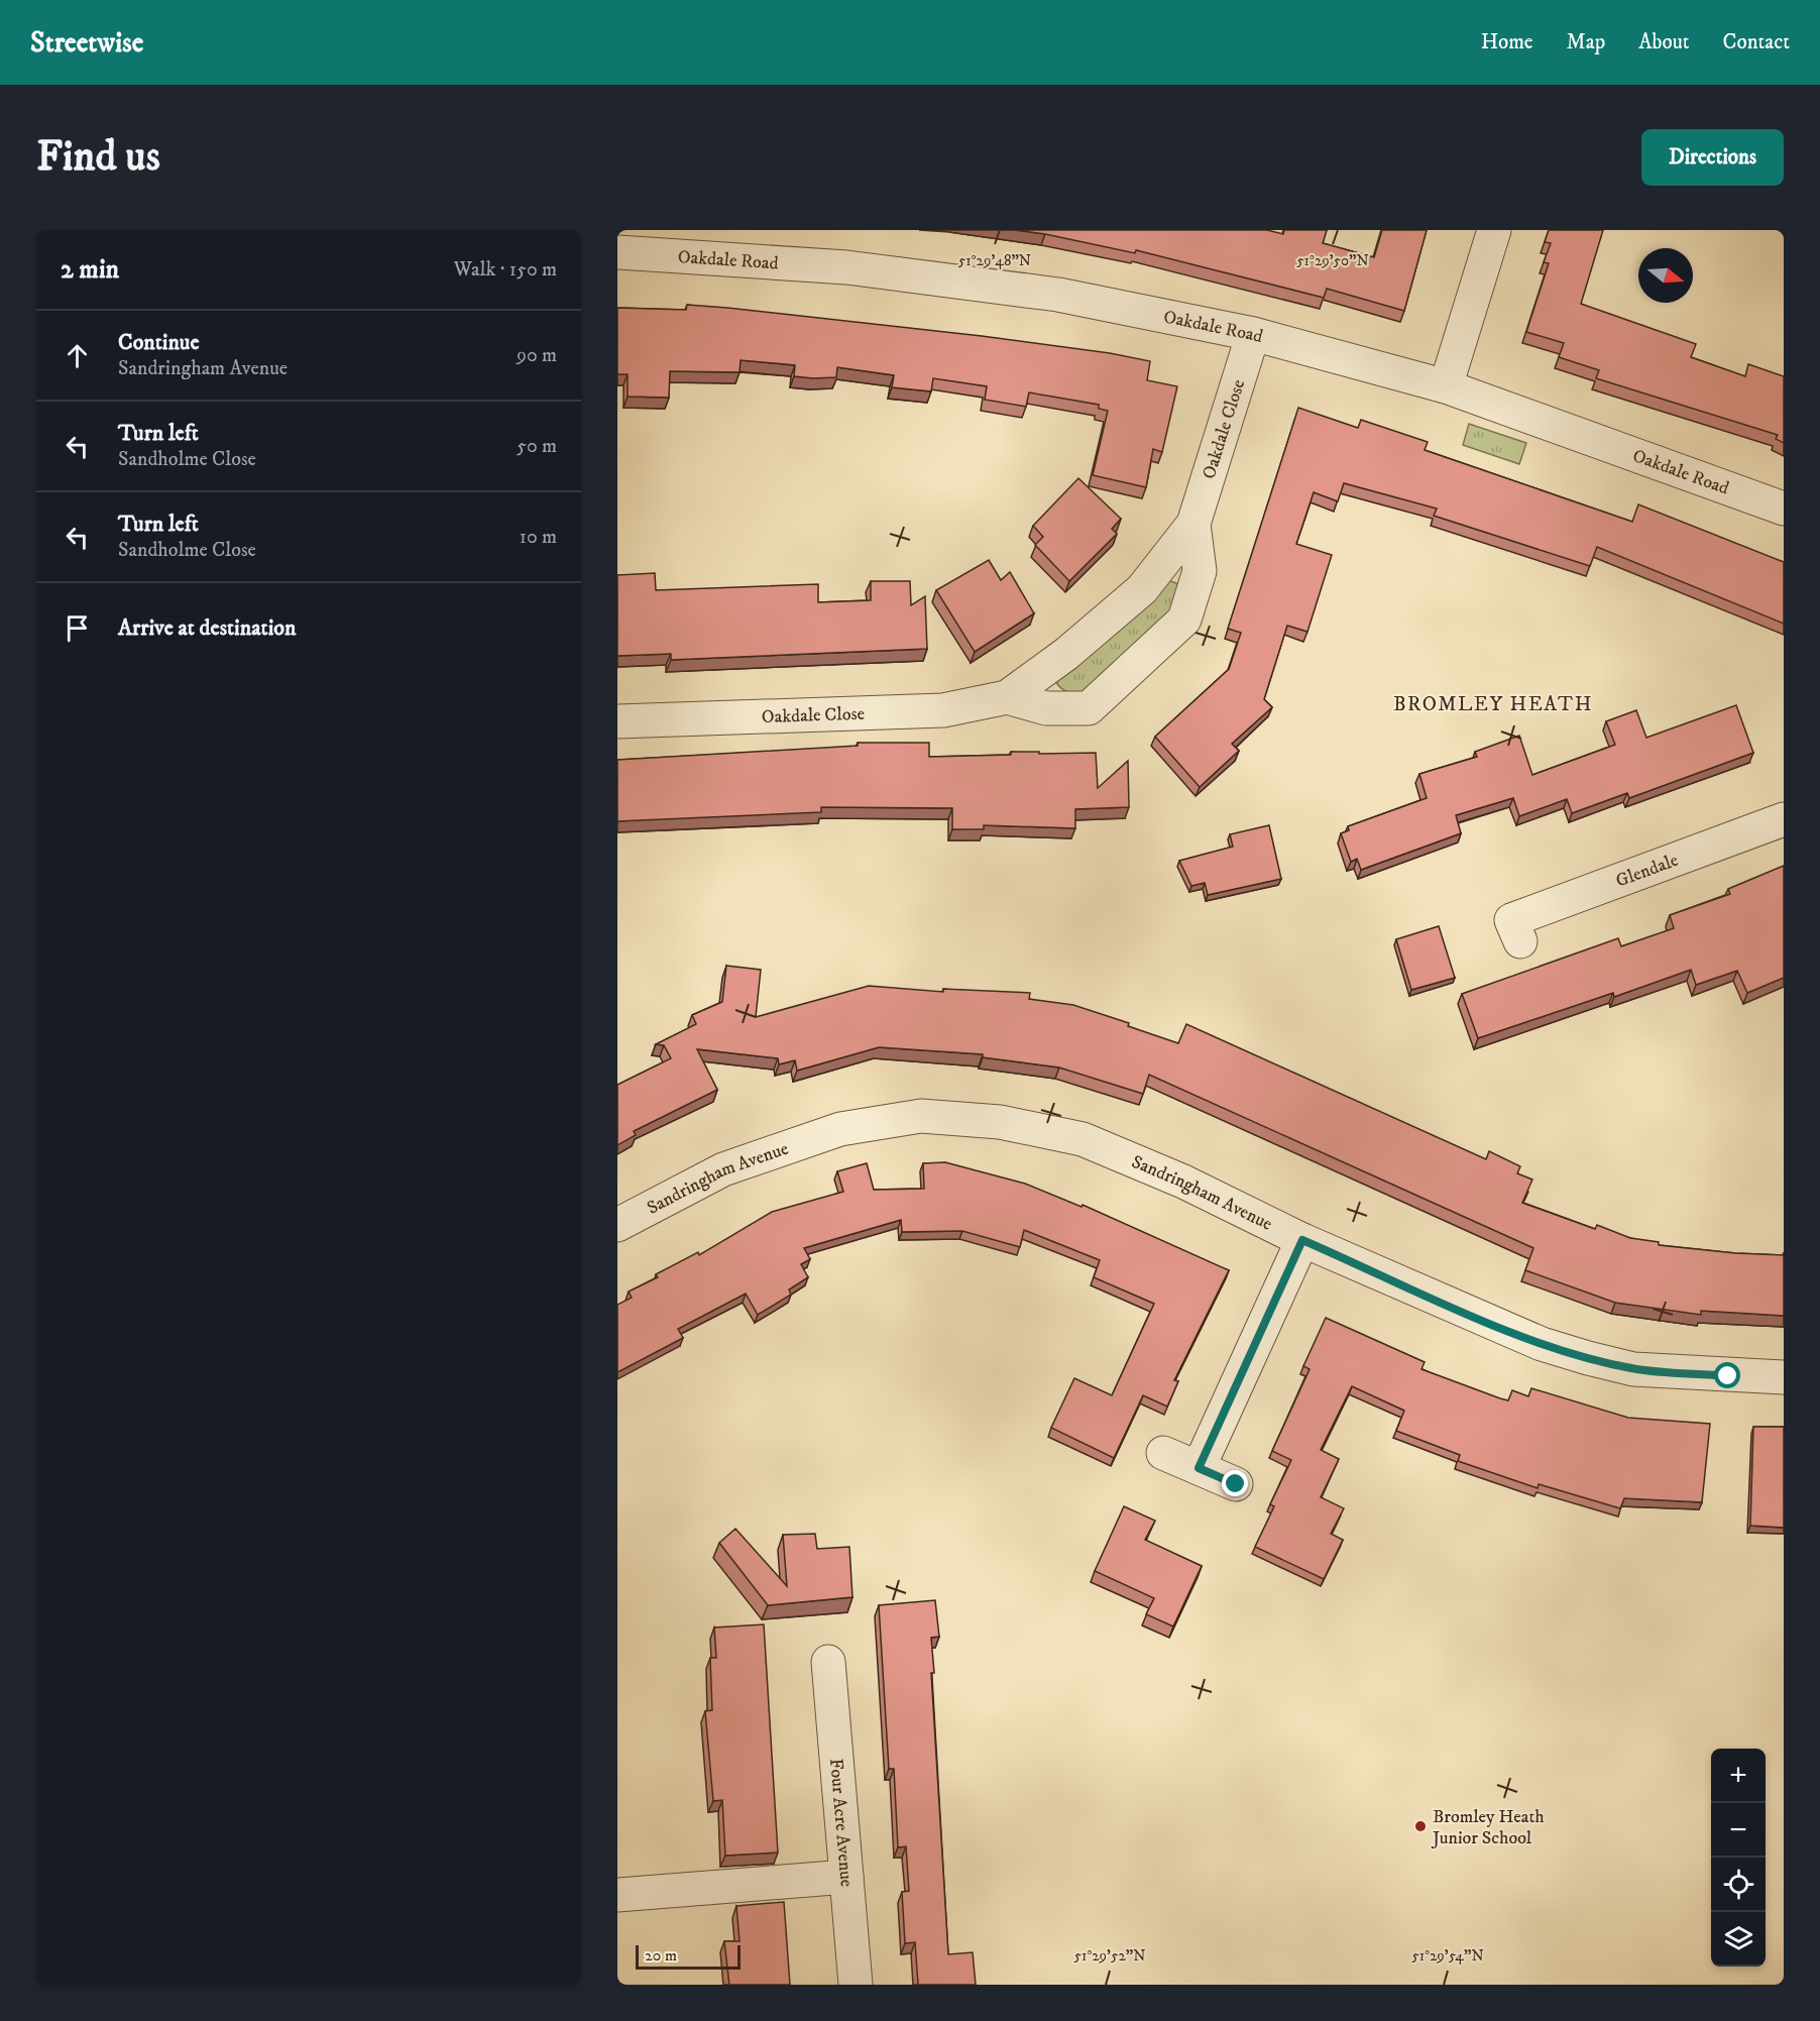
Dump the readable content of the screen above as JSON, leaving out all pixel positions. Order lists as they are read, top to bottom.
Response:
{
  "streets": {
    "street": [
      "Oakdale Road",
      "Oakdale Close",
      "Glendale",
      "Sandringham Avenue",
      "Four Acre Avenue"
    ]
  },
  "crossings": [
    ["Oakdale Road", "Oakdale Close"]
  ],
  "districts": ["BROMLEY HEATH"],
  "places": ["Bromley Heath Junior School"],
  "scale_bar": "20 m",
  "north": "right",
  "page": {
    "header": "Streetwise",
    "nav": [
      "Home",
      "Map",
      "About",
      "Contact"
    ],
    "buttons": "Directions",
    "title": "Find us",
    "heading": ["2 min", "Walk · 150 m"],
    "list": [
      ["Continue", "Sandringham Avenue", "90 m"],
      ["Turn left", "Sandholme Close", "50 m"],
      ["Turn left", "Sandholme Close", "10 m"],
      "Arrive at destination"
    ],
    "map_buttons": ["+", "−"],
    "scale": "20 m"
  },
  "coordinates": [
    "51°29'48\"N",
    "51°29'50\"N",
    "51°29'52\"N",
    "51°29'54\"N"
  ]
}
